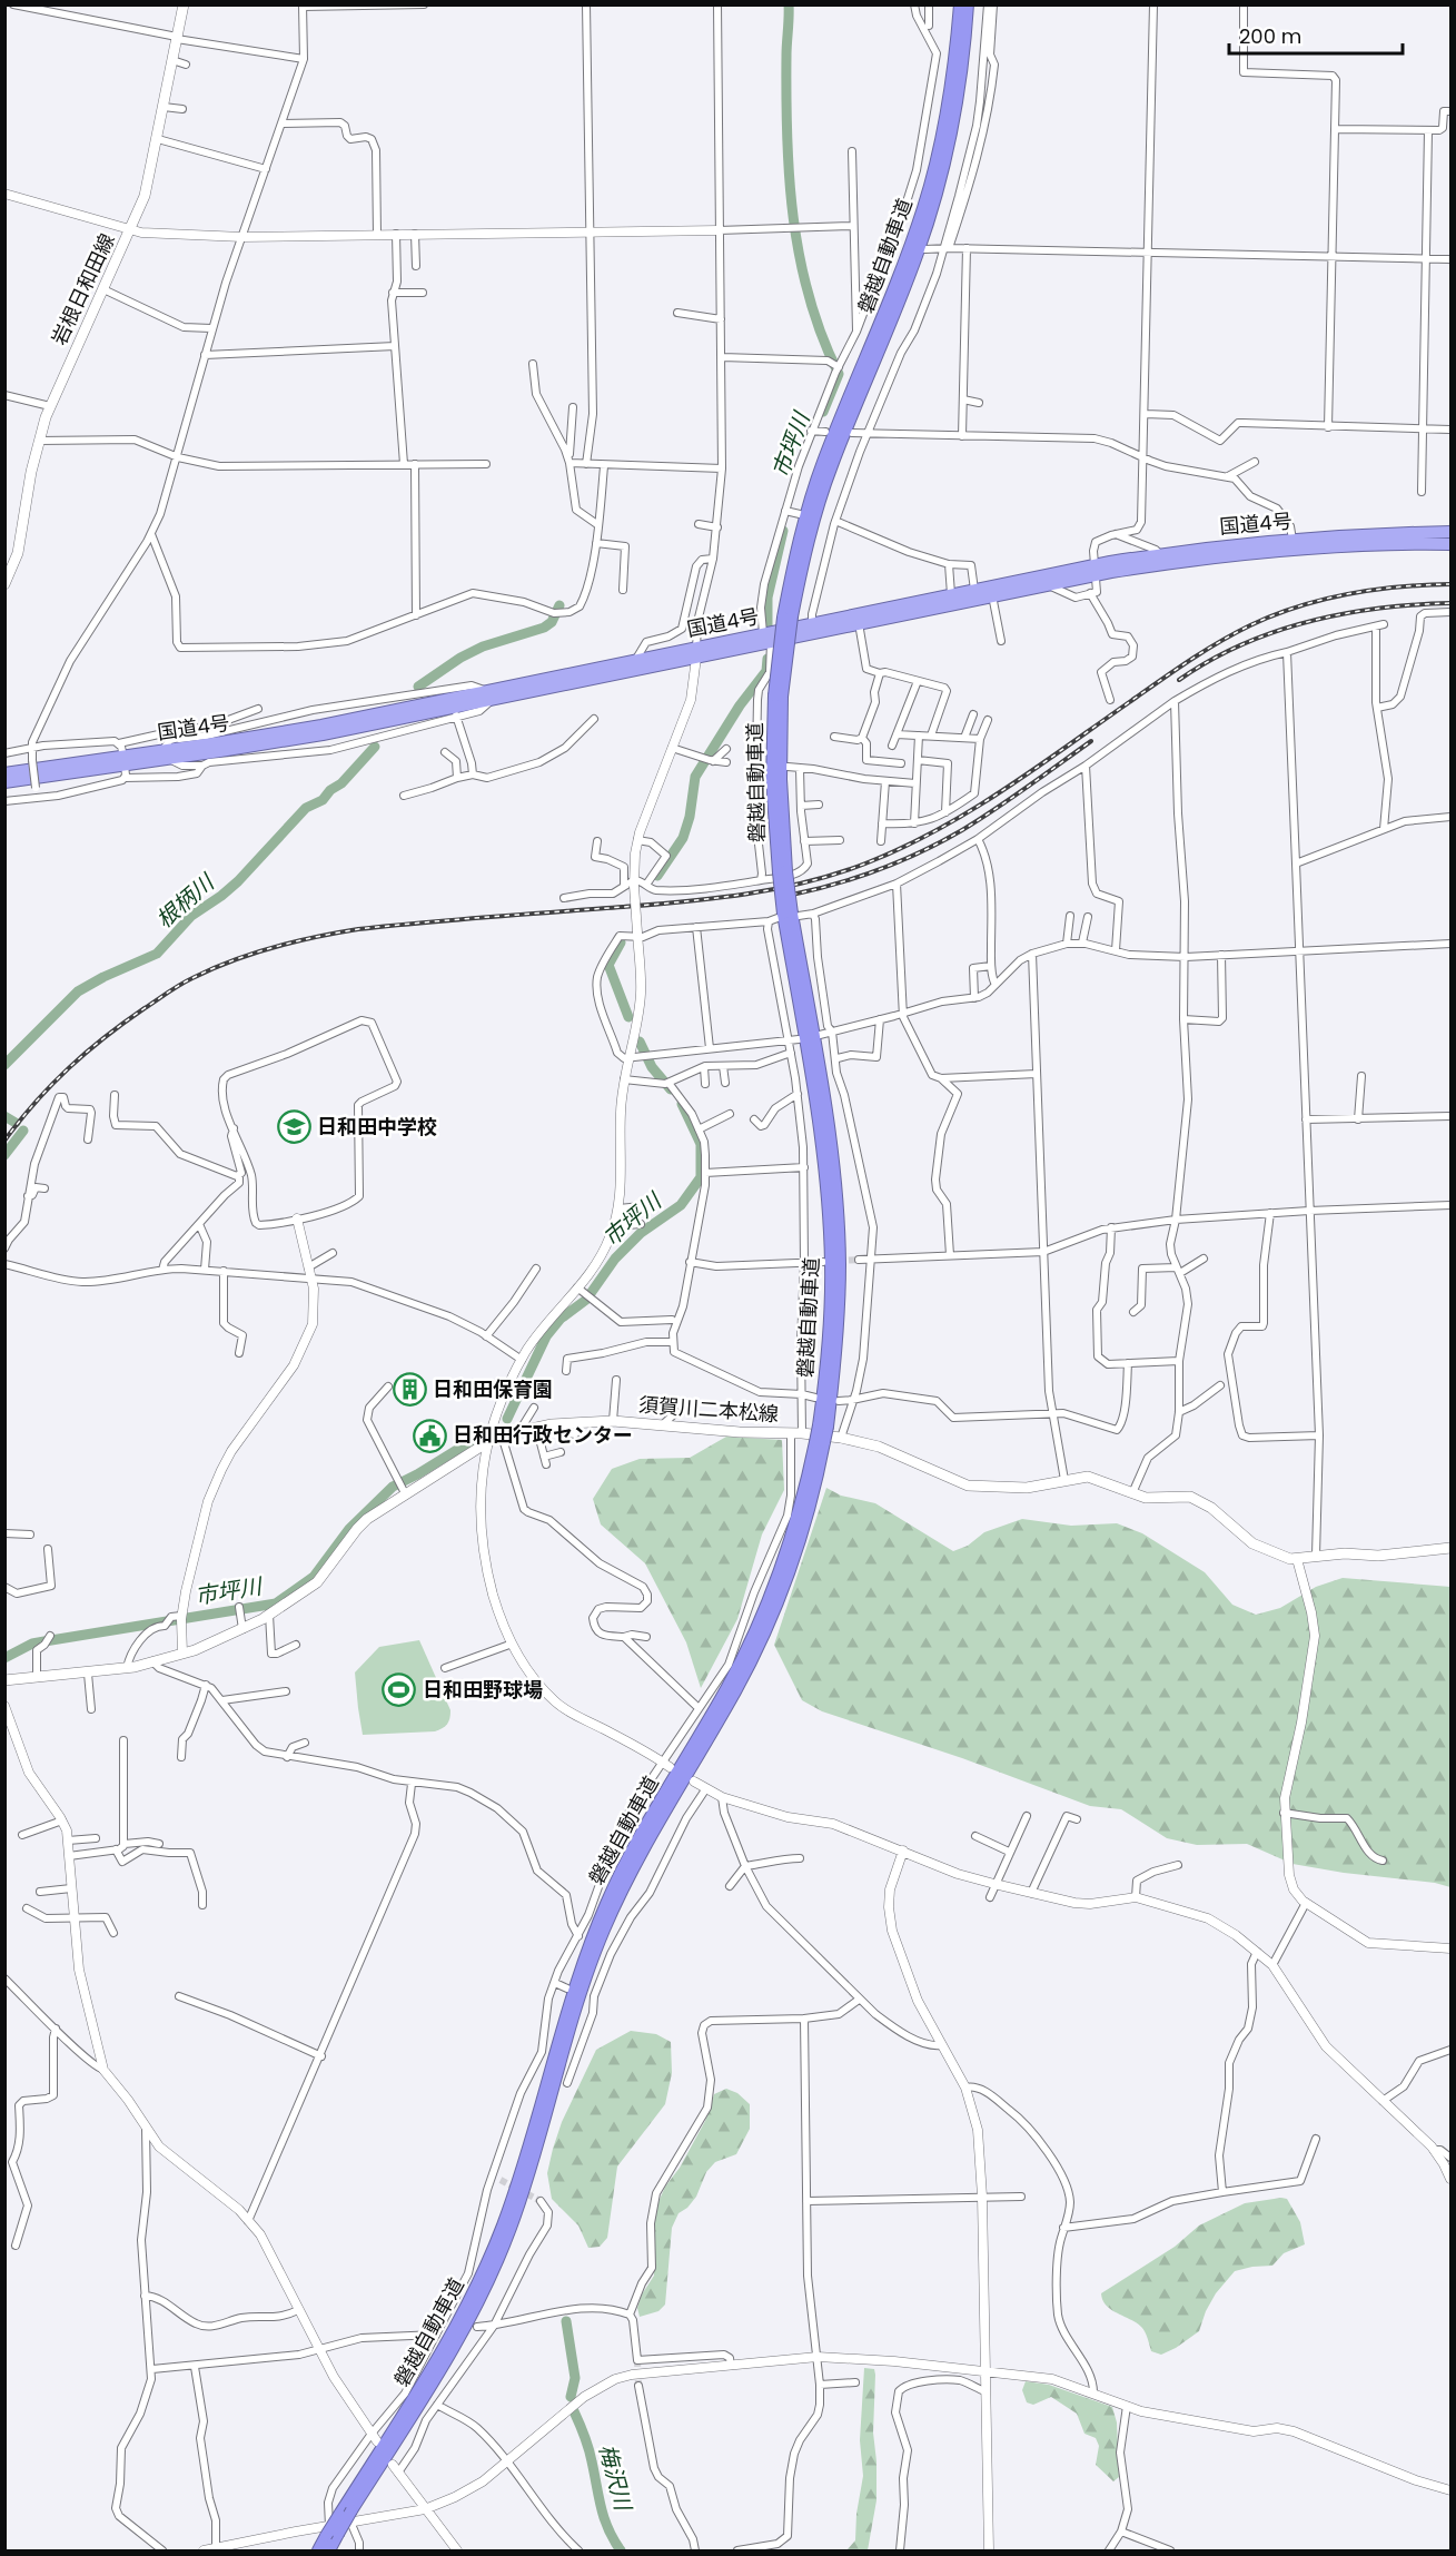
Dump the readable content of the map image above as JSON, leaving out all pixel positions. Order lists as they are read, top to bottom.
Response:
{
  "streets": {
    "highway": ["磐越自動車道", "国道4号"],
    "main road": ["岩根日和田線", "須賀川二本松線"]
  },
  "water": ["市坪川", "根柄川", "梅沢川"],
  "places": {
    "school or university": ["日和田中学校"],
    "building": ["日和田保育園"],
    "public building": ["日和田行政センター"],
    "sports": ["日和田野球場"]
  },
  "scale_bar": "200 m"
}
